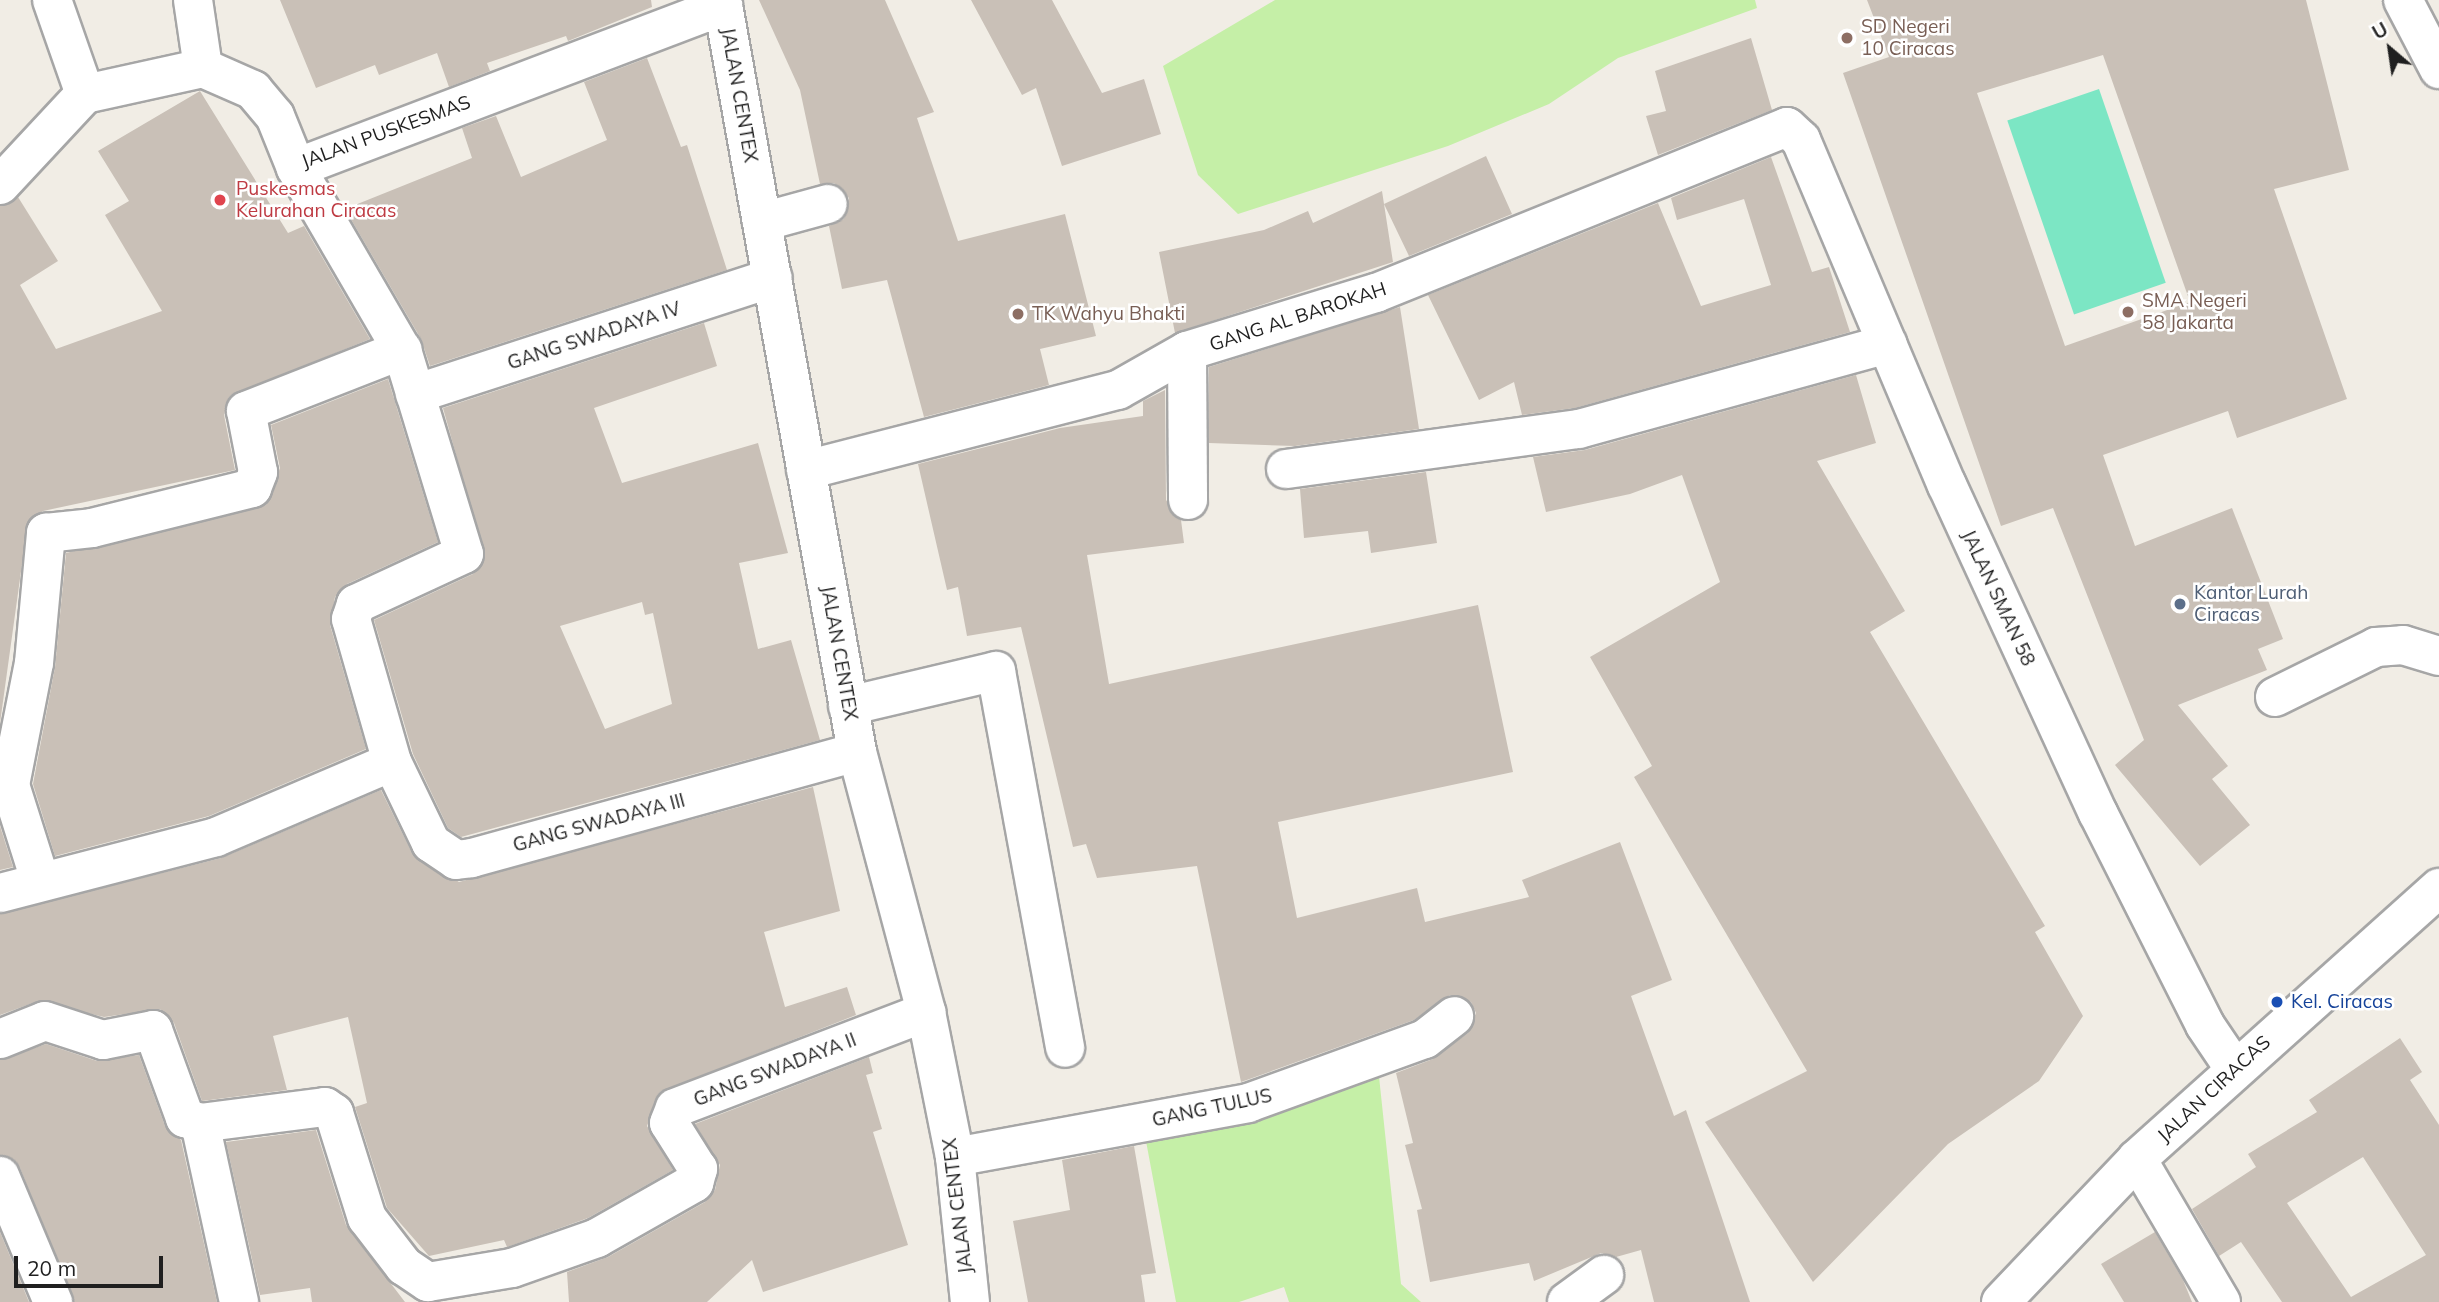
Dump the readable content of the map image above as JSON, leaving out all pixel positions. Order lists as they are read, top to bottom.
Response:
{
  "streets": {
    "street": [
      "JALAN CENTEX",
      "JALAN PUSKESMAS",
      "GANG AL BAROKAH",
      "GANG SWADAYA IV",
      "JALAN SMAN 58",
      "GANG SWADAYA III",
      "GANG SWADAYA II",
      "JALAN CIRACAS",
      "GANG TULUS"
    ]
  },
  "crossings": [
    ["JALAN CENTEX", "JALAN PUSKESMAS"],
    ["JALAN CENTEX", "GANG AL BAROKAH"],
    ["JALAN CENTEX", "GANG SWADAYA IV"],
    ["JALAN CENTEX", "GANG SWADAYA III"],
    ["JALAN CENTEX", "GANG SWADAYA II"],
    ["JALAN CENTEX", "GANG TULUS"],
    ["GANG AL BAROKAH", "JALAN SMAN 58"],
    ["GANG SWADAYA IV", "GANG SWADAYA III"],
    ["JALAN SMAN 58", "JALAN CIRACAS"]
  ],
  "places": [
    "SD Negeri 10 Ciracas",
    "Puskesmas Kelurahan Ciracas",
    "SMA Negeri 58 Jakarta",
    "TK Wahyu Bhakti",
    "Kantor Lurah Ciracas",
    "Kel. Ciracas"
  ],
  "scale_bar": "20 m",
  "north": "top left"
}
